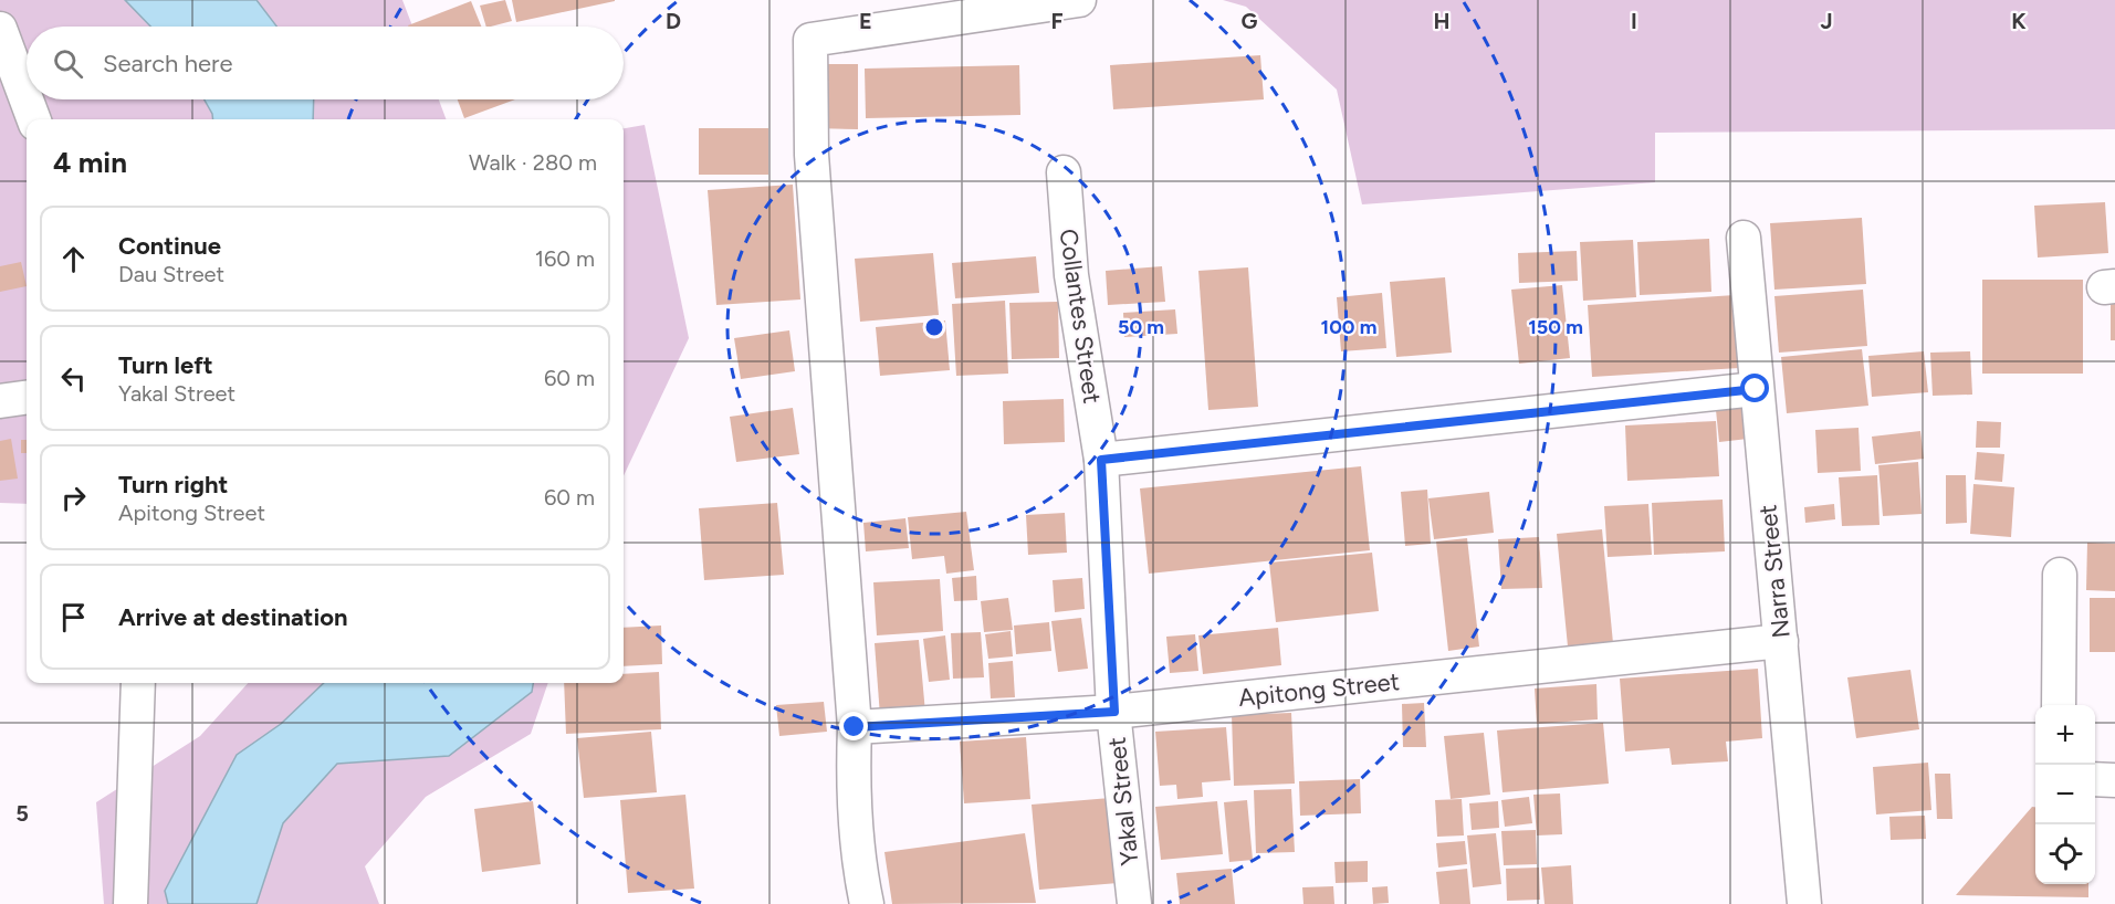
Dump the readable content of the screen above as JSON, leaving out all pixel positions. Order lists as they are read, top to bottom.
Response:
{
  "streets": {
    "street": [
      "Collantes Street",
      "Narra Street",
      "Apitong Street",
      "Yakal Street"
    ]
  },
  "crossings": [
    ["Collantes Street", "Yakal Street"],
    ["Narra Street", "Apitong Street"],
    ["Apitong Street", "Yakal Street"]
  ],
  "page": {
    "search": "Search here",
    "heading": ["4 min", "Walk · 280 m"],
    "list": [
      ["Continue", "Dau Street", "160 m"],
      ["Turn left", "Yakal Street", "60 m"],
      ["Turn right", "Apitong Street", "60 m"],
      "Arrive at destination"
    ],
    "map_buttons": ["+", "−"]
  },
  "grid": {
    "columns": [
      "D",
      "E",
      "F",
      "G",
      "H",
      "I",
      "J",
      "K"
    ],
    "rows": ["5"]
  },
  "rings": ["50 m", "100 m", "150 m"]
}
